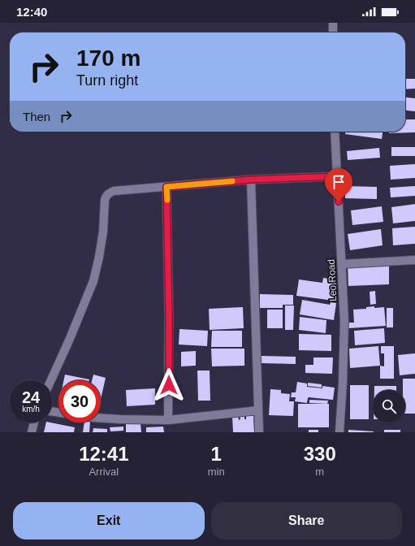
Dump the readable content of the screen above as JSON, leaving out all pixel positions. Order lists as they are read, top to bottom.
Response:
{
  "streets": {
    "street": ["Leo Road"]
  },
  "page": {
    "status": "12:40",
    "turn": ["170 m", "Turn right"],
    "then": "Then",
    "speed": "24 km/h",
    "limit": "30",
    "eta": [
      "12:41",
      "Arrival",
      "1",
      "min",
      "330",
      "m"
    ],
    "buttons": ["Exit", "Share"]
  }
}
